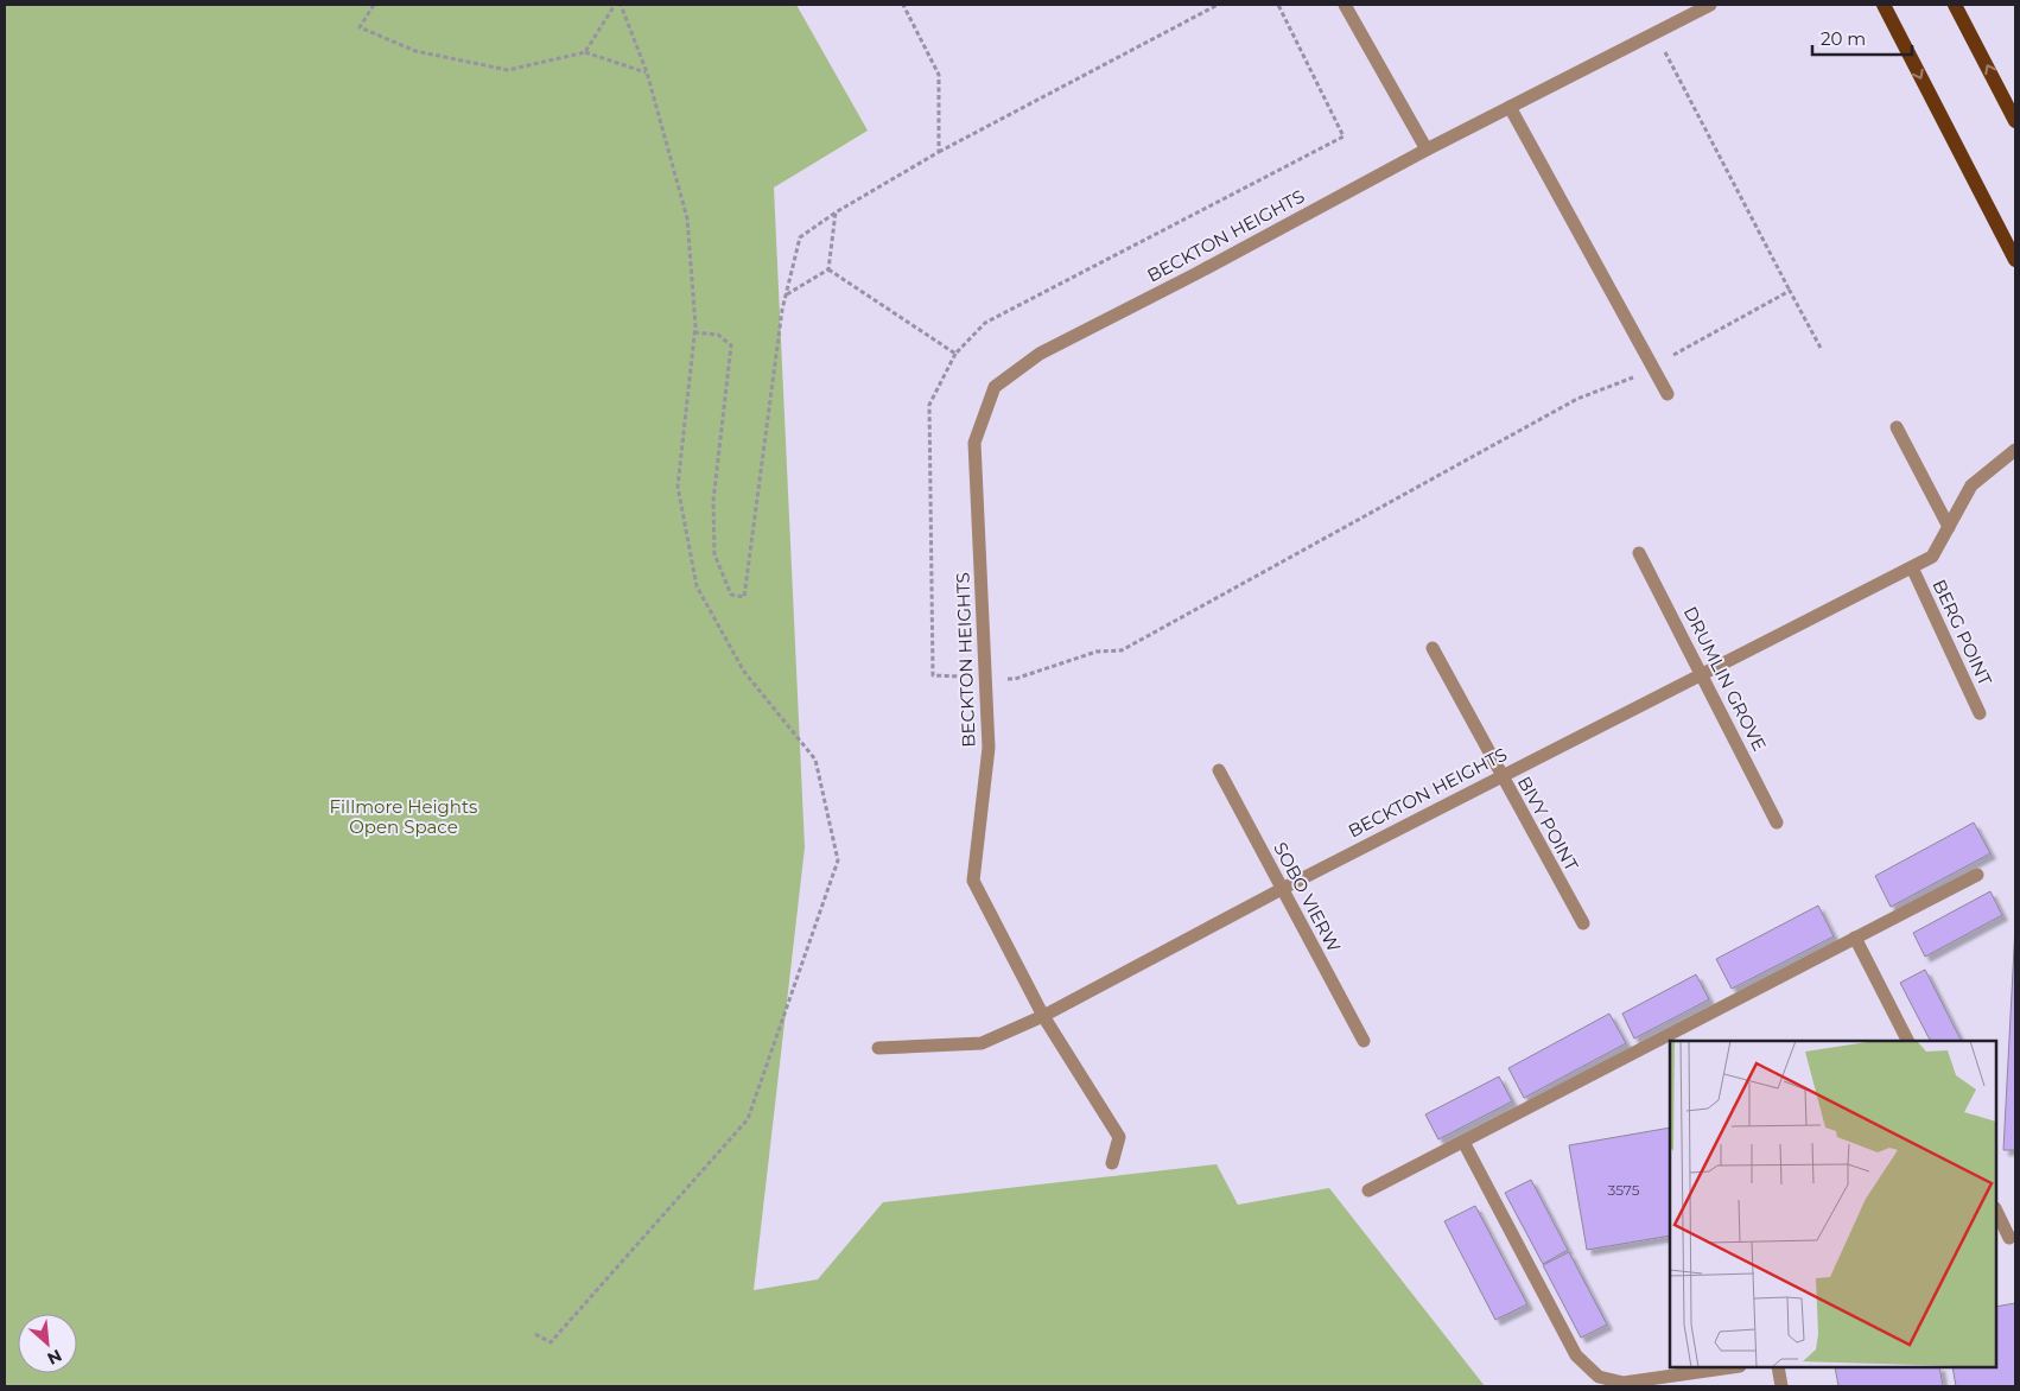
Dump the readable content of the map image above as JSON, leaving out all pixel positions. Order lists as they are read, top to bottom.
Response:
{
  "streets": {
    "lane": [
      "BECKTON HEIGHTS",
      "BERG POINT",
      "DRUMLIN GROVE",
      "BIVY POINT",
      "SOBO VIERW"
    ]
  },
  "crossings": [
    ["BECKTON HEIGHTS", "BERG POINT"],
    ["BECKTON HEIGHTS", "DRUMLIN GROVE"],
    ["BECKTON HEIGHTS", "BIVY POINT"],
    ["BECKTON HEIGHTS", "SOBO VIERW"]
  ],
  "parks": ["Fillmore Heights Open Space"],
  "house_numbers": ["3575"],
  "scale_bar": "20 m",
  "north": "bottom right"
}
